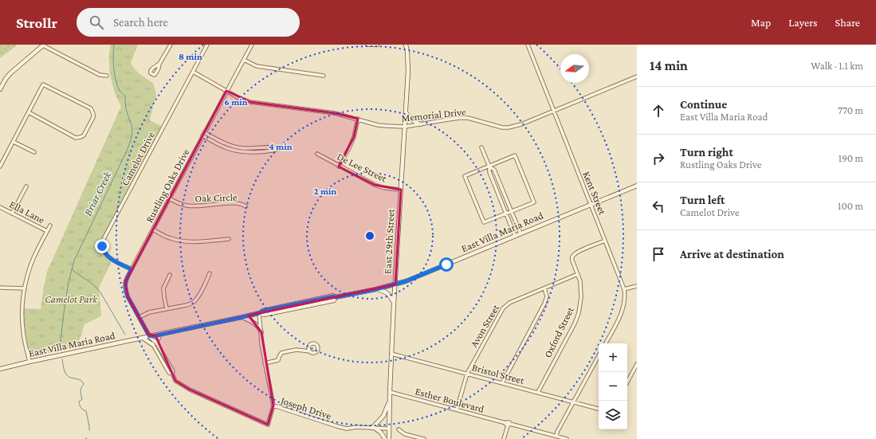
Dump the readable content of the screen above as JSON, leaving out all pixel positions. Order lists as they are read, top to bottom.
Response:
{
  "streets": {
    "main road": ["East Villa Maria Road", "East 29th Street"],
    "street": [
      "Memorial Drive",
      "Camelot Drive",
      "De Lee Street",
      "Rustling Oaks Drive",
      "Kent Street",
      "Oak Circle",
      "Ella Lane",
      "Avon Street",
      "Oxford Street",
      "Bristol Street",
      "Esther Boulevard",
      "Joseph Drive"
    ]
  },
  "crossings": [
    ["Memorial Drive", "Camelot Drive"],
    ["Memorial Drive", "Rustling Oaks Drive"],
    ["Memorial Drive", "Kent Street"],
    ["Memorial Drive", "East 29th Street"],
    ["Camelot Drive", "Rustling Oaks Drive"],
    ["De Lee Street", "East 29th Street"],
    ["Rustling Oaks Drive", "Oak Circle"],
    ["Rustling Oaks Drive", "East Villa Maria Road"],
    ["Kent Street", "East Villa Maria Road"],
    ["Kent Street", "Oxford Street"],
    ["East Villa Maria Road", "East 29th Street"],
    ["East Villa Maria Road", "Joseph Drive"],
    ["East 29th Street", "Bristol Street"],
    ["East 29th Street", "Esther Boulevard"],
    ["East 29th Street", "Joseph Drive"],
    ["Avon Street", "Oxford Street"],
    ["Avon Street", "Bristol Street"],
    ["Avon Street", "Esther Boulevard"],
    ["Oxford Street", "Bristol Street"]
  ],
  "water": ["Briar Creek"],
  "parks": ["Camelot Park"],
  "north": "left",
  "page": {
    "header": "Strollr",
    "search": "Search here",
    "nav": ["Map", "Layers", "Share"],
    "heading": ["14 min", "Walk · 1.1 km"],
    "list": [
      ["Continue", "East Villa Maria Road", "770 m"],
      ["Turn right", "Rustling Oaks Drive", "190 m"],
      ["Turn left", "Camelot Drive", "100 m"],
      "Arrive at destination"
    ],
    "map_buttons": ["+", "−"]
  },
  "rings": [
    "8 min",
    "6 min",
    "4 min",
    "2 min"
  ]
}
